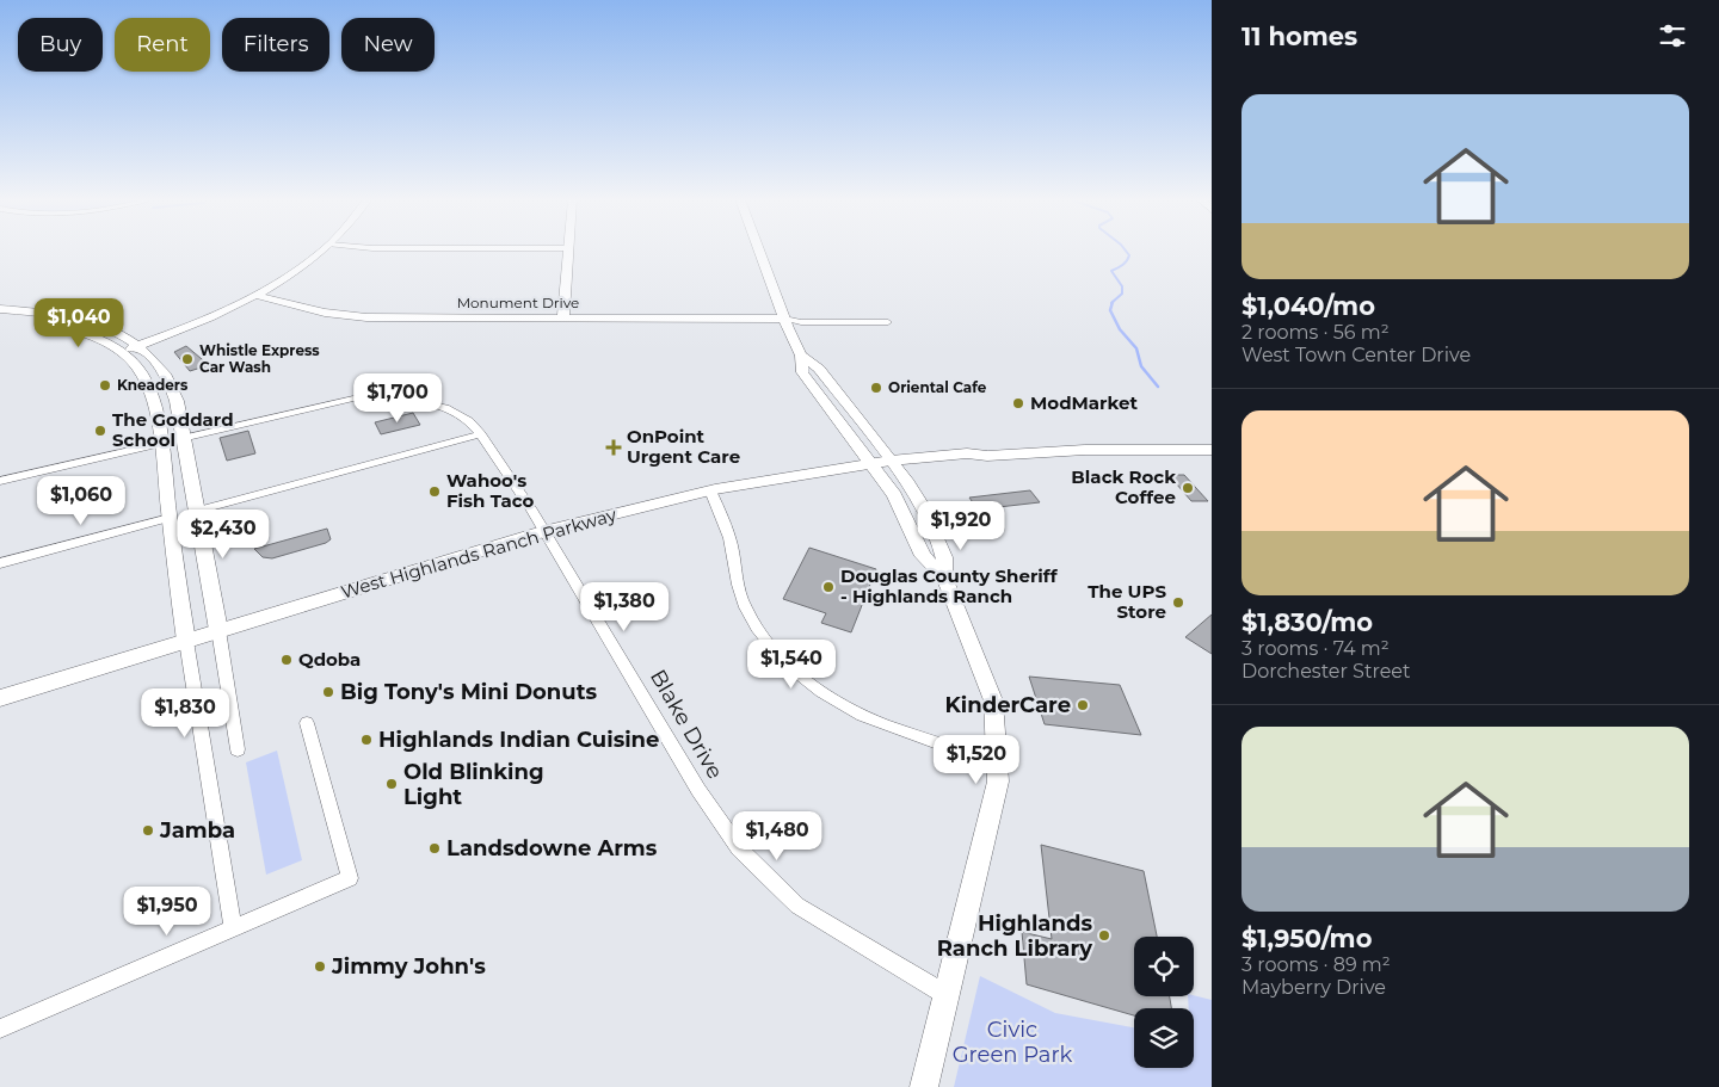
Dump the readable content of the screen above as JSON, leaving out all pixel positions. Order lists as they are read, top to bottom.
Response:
{
  "streets": {
    "main road": ["West Highlands Ranch Parkway"],
    "street": ["Monument Drive", "Blake Drive"]
  },
  "crossings": [
    ["West Highlands Ranch Parkway", "Blake Drive"]
  ],
  "parks": ["Civic Green Park"],
  "places": {
    "other": [
      "Whistle Express Car Wash",
      "Kneaders",
      "Oriental Cafe",
      "ModMarket",
      "The Goddard School",
      "Black Rock Coffee",
      "Wahoo's Fish Taco",
      "Douglas County Sheriff - Highlands Ranch",
      "The UPS Store",
      "Qdoba",
      "Big Tony's Mini Donuts",
      "KinderCare",
      "Highlands Indian Cuisine",
      "Old Blinking Light",
      "Jamba",
      "Landsdowne Arms",
      "Highlands Ranch Library",
      "Jimmy John's"
    ],
    "health": ["OnPoint Urgent Care"]
  },
  "page": {
    "heading": "11 homes",
    "chip": [
      "Buy",
      "Rent",
      "Filters",
      "New"
    ],
    "list": [
      {
        "name": "$1,040/mo",
        "note": "2 rooms · 56 m² · West Town Center Drive"
      },
      {
        "name": "$1,830/mo",
        "note": "3 rooms · 74 m² · Dorchester Street"
      },
      {
        "name": "$1,950/mo",
        "note": "3 rooms · 89 m² · Mayberry Drive"
      }
    ],
    "price": [
      "$1,040",
      "$1,700",
      "$1,060",
      "$1,920",
      "$2,430",
      "$1,380",
      "$1,540",
      "$1,830",
      "$1,520",
      "$1,480",
      "$1,950"
    ]
  }
}
